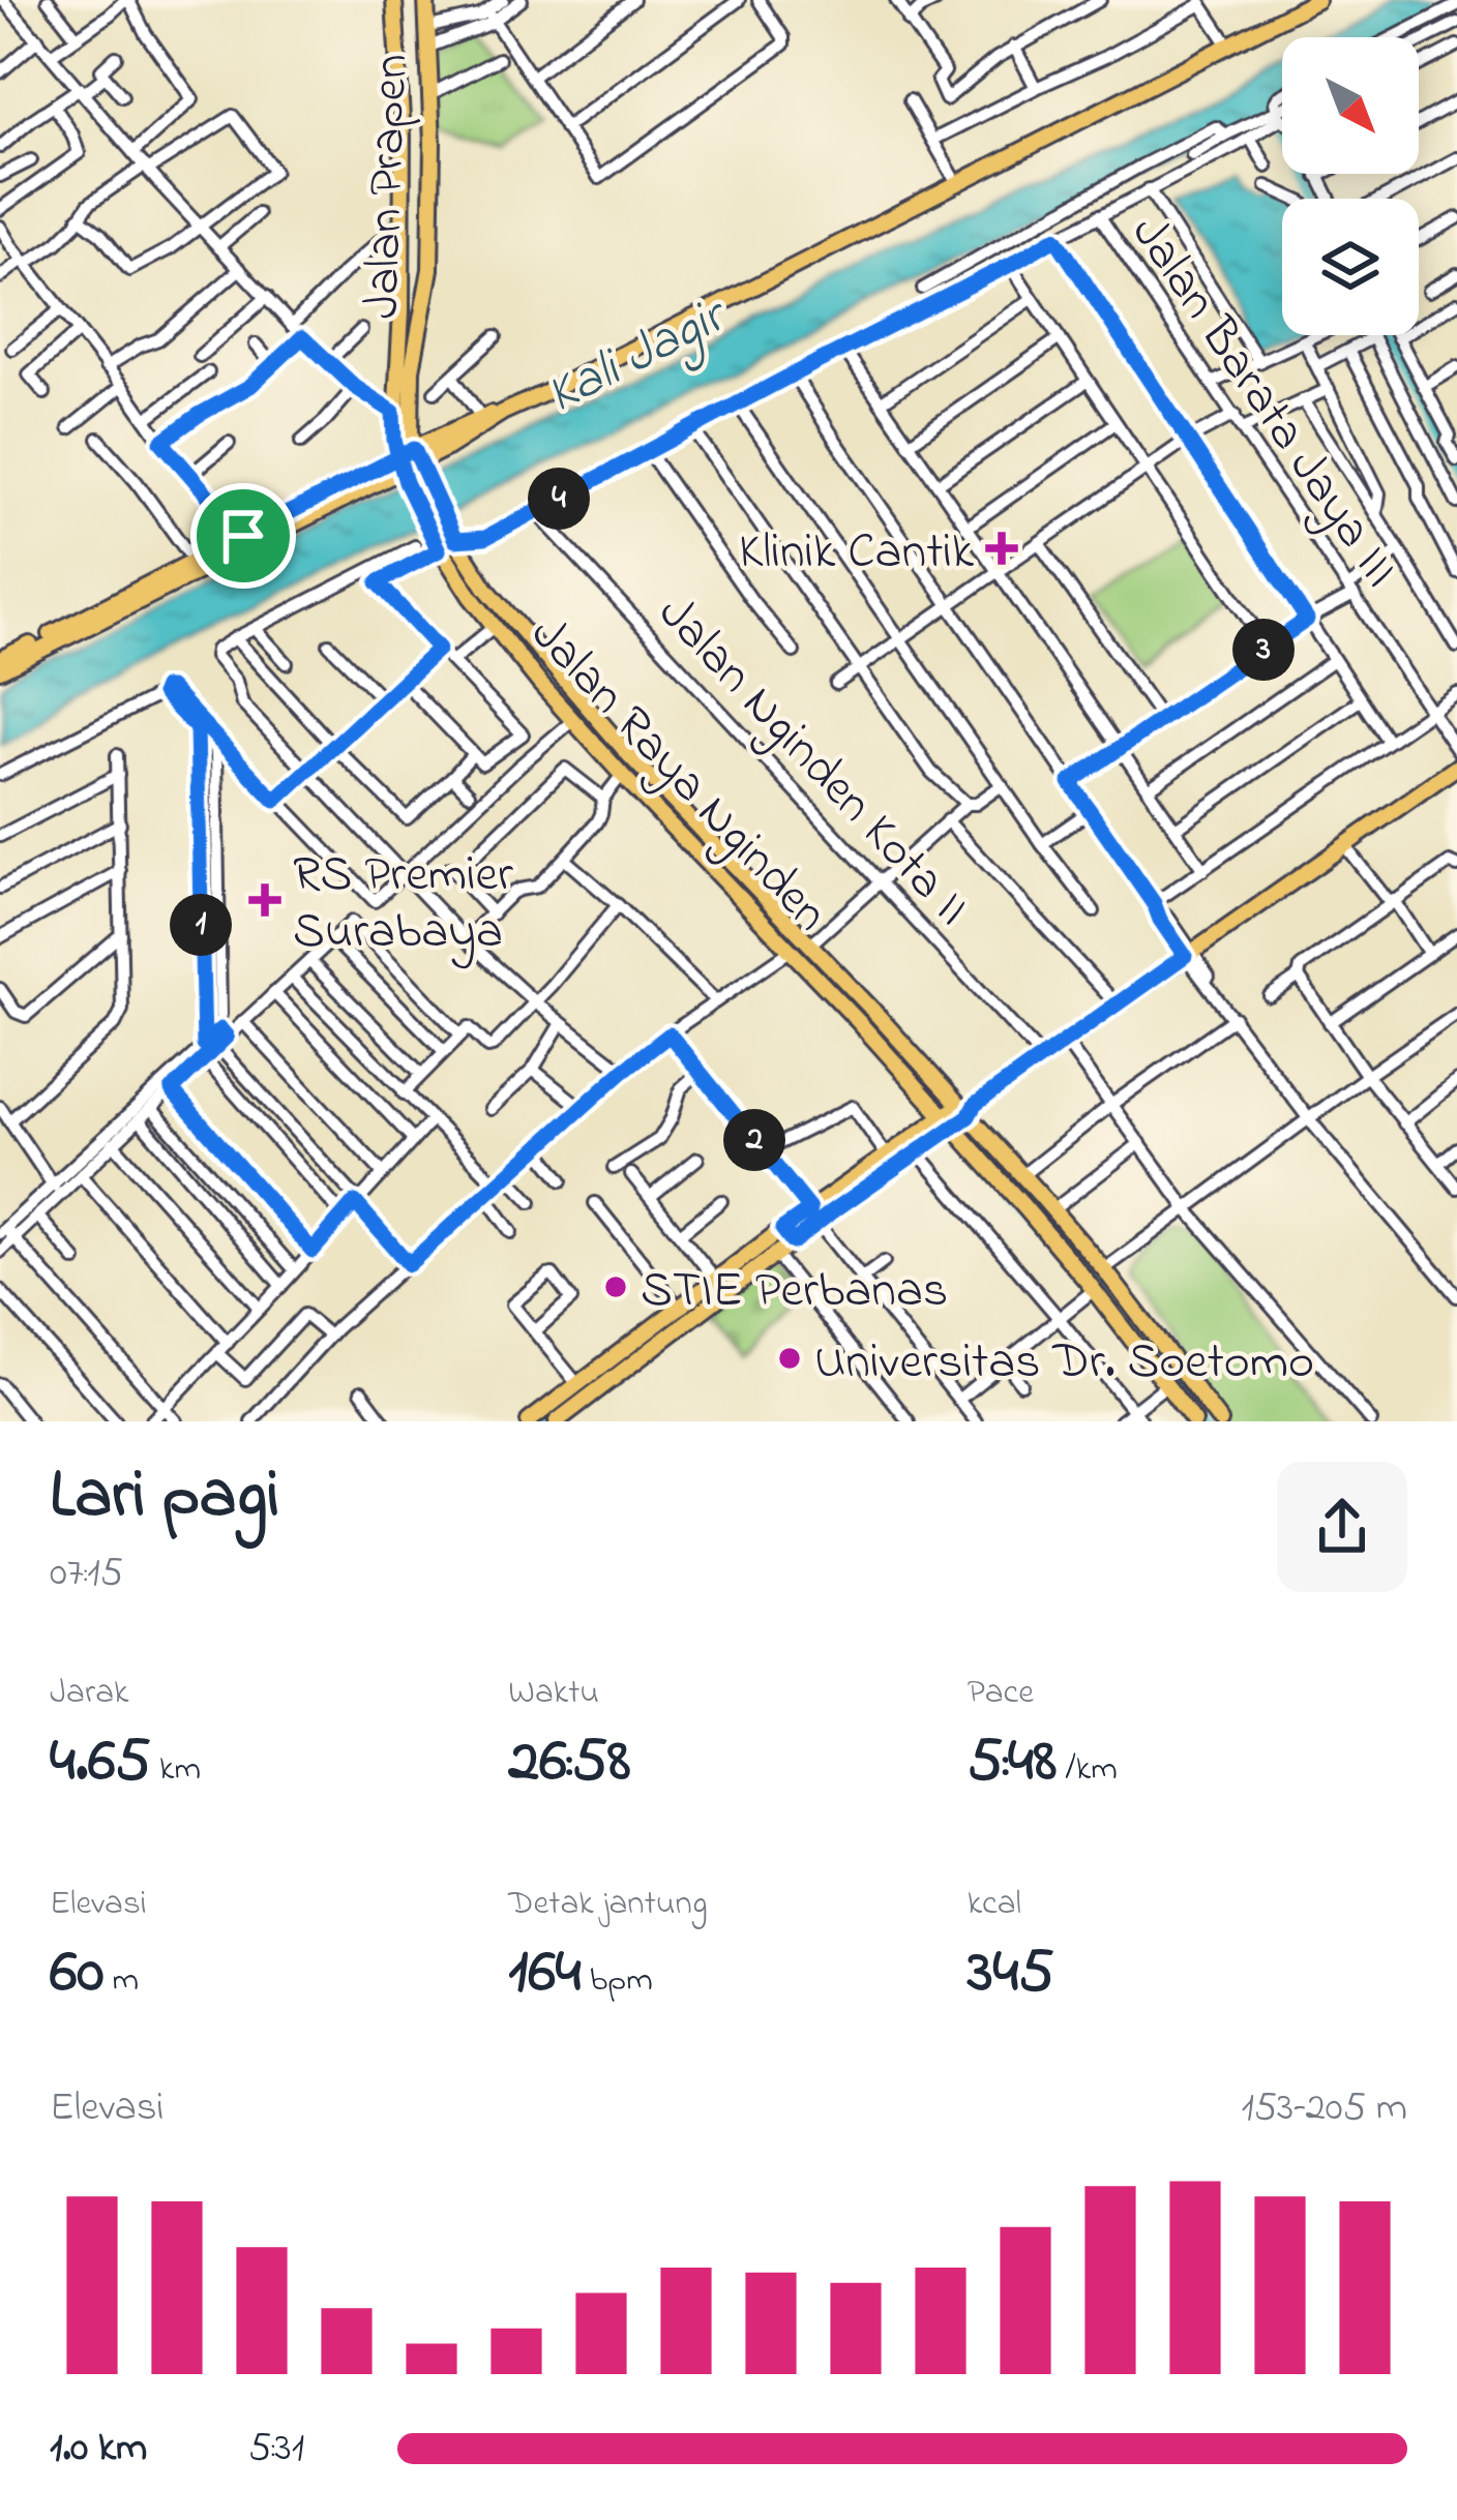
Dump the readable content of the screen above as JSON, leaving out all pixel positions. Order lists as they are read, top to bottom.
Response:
{
  "streets": {
    "main road": ["Jalan Prapen", "Jalan Raya Nginden"],
    "street": ["Jalan Barata Jaya III", "Jalan Nginden Kota II"]
  },
  "crossings": [
    ["Jalan Prapen", "Jalan Raya Nginden"]
  ],
  "water": ["Kali Jagir"],
  "places": {
    "health": ["Klinik Cantik", "RS Premier Surabaya"],
    "other": ["STIE Perbanas", "Universitas Dr. Soetomo"]
  },
  "north": "bottom right",
  "page": {
    "pins": [
      "4",
      "3",
      "1",
      "2"
    ],
    "heading": ["Lari pagi", "07:15"],
    "stats": [
      ["Jarak", "4.65 km"],
      ["Waktu", "26:58"],
      ["Pace", "5:48 /km"],
      ["Elevasi", "60 m"],
      ["Detak jantung", "164 bpm"],
      ["kcal", "345"]
    ],
    "chart": ["Elevasi", "153–205 m"],
    "list": [
      {
        "name": "1.0 km",
        "note": "5:31"
      }
    ]
  }
}
